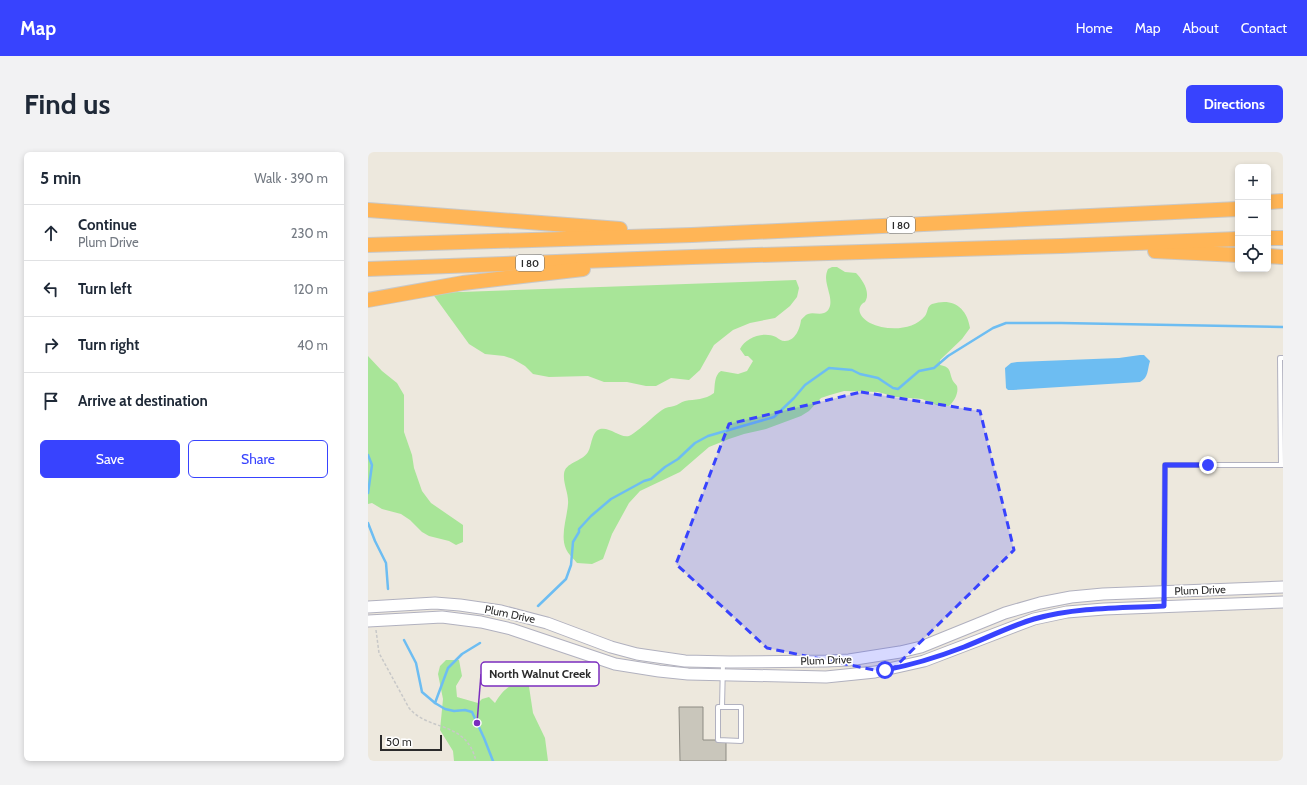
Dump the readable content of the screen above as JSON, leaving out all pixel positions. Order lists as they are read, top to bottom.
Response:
{
  "streets": {
    "highway": ["I 80"],
    "street": ["Plum Drive"]
  },
  "places": ["North Walnut Creek"],
  "scale_bar": "50 m",
  "page": {
    "header": "Map",
    "nav": [
      "Home",
      "Map",
      "About",
      "Contact"
    ],
    "buttons": [
      "Directions",
      ["Save", "Share"]
    ],
    "title": "Find us",
    "heading": ["5 min", "Walk · 390 m"],
    "map_buttons": ["+", "−"],
    "list": [
      ["Continue", "Plum Drive", "230 m"],
      ["Turn left", "120 m"],
      ["Turn right", "40 m"],
      "Arrive at destination"
    ],
    "scale": "50 m"
  }
}
